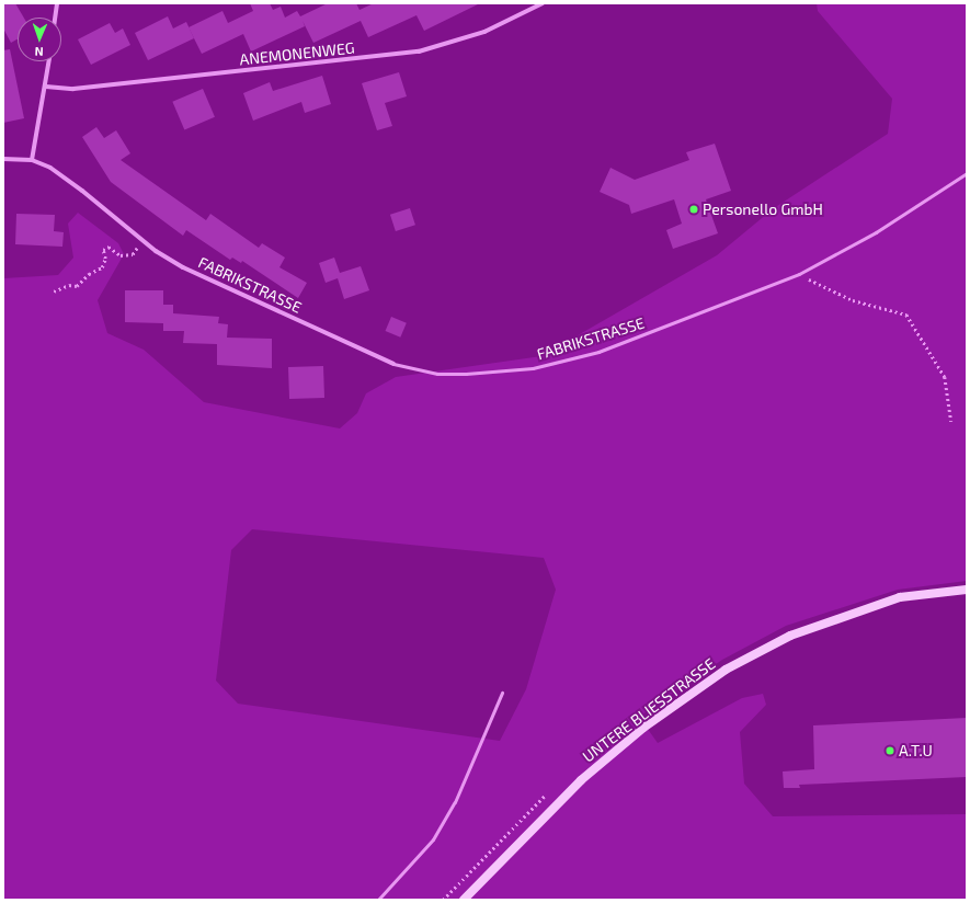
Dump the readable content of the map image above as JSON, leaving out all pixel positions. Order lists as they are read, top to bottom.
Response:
{
  "streets": {
    "main road": ["UNTERE BLIESSTRASSE"],
    "street": ["ANEMONENWEG", "FABRIKSTRASSE"]
  },
  "places": ["Personello GmbH", "A.T.U"],
  "north": "bottom"
}
